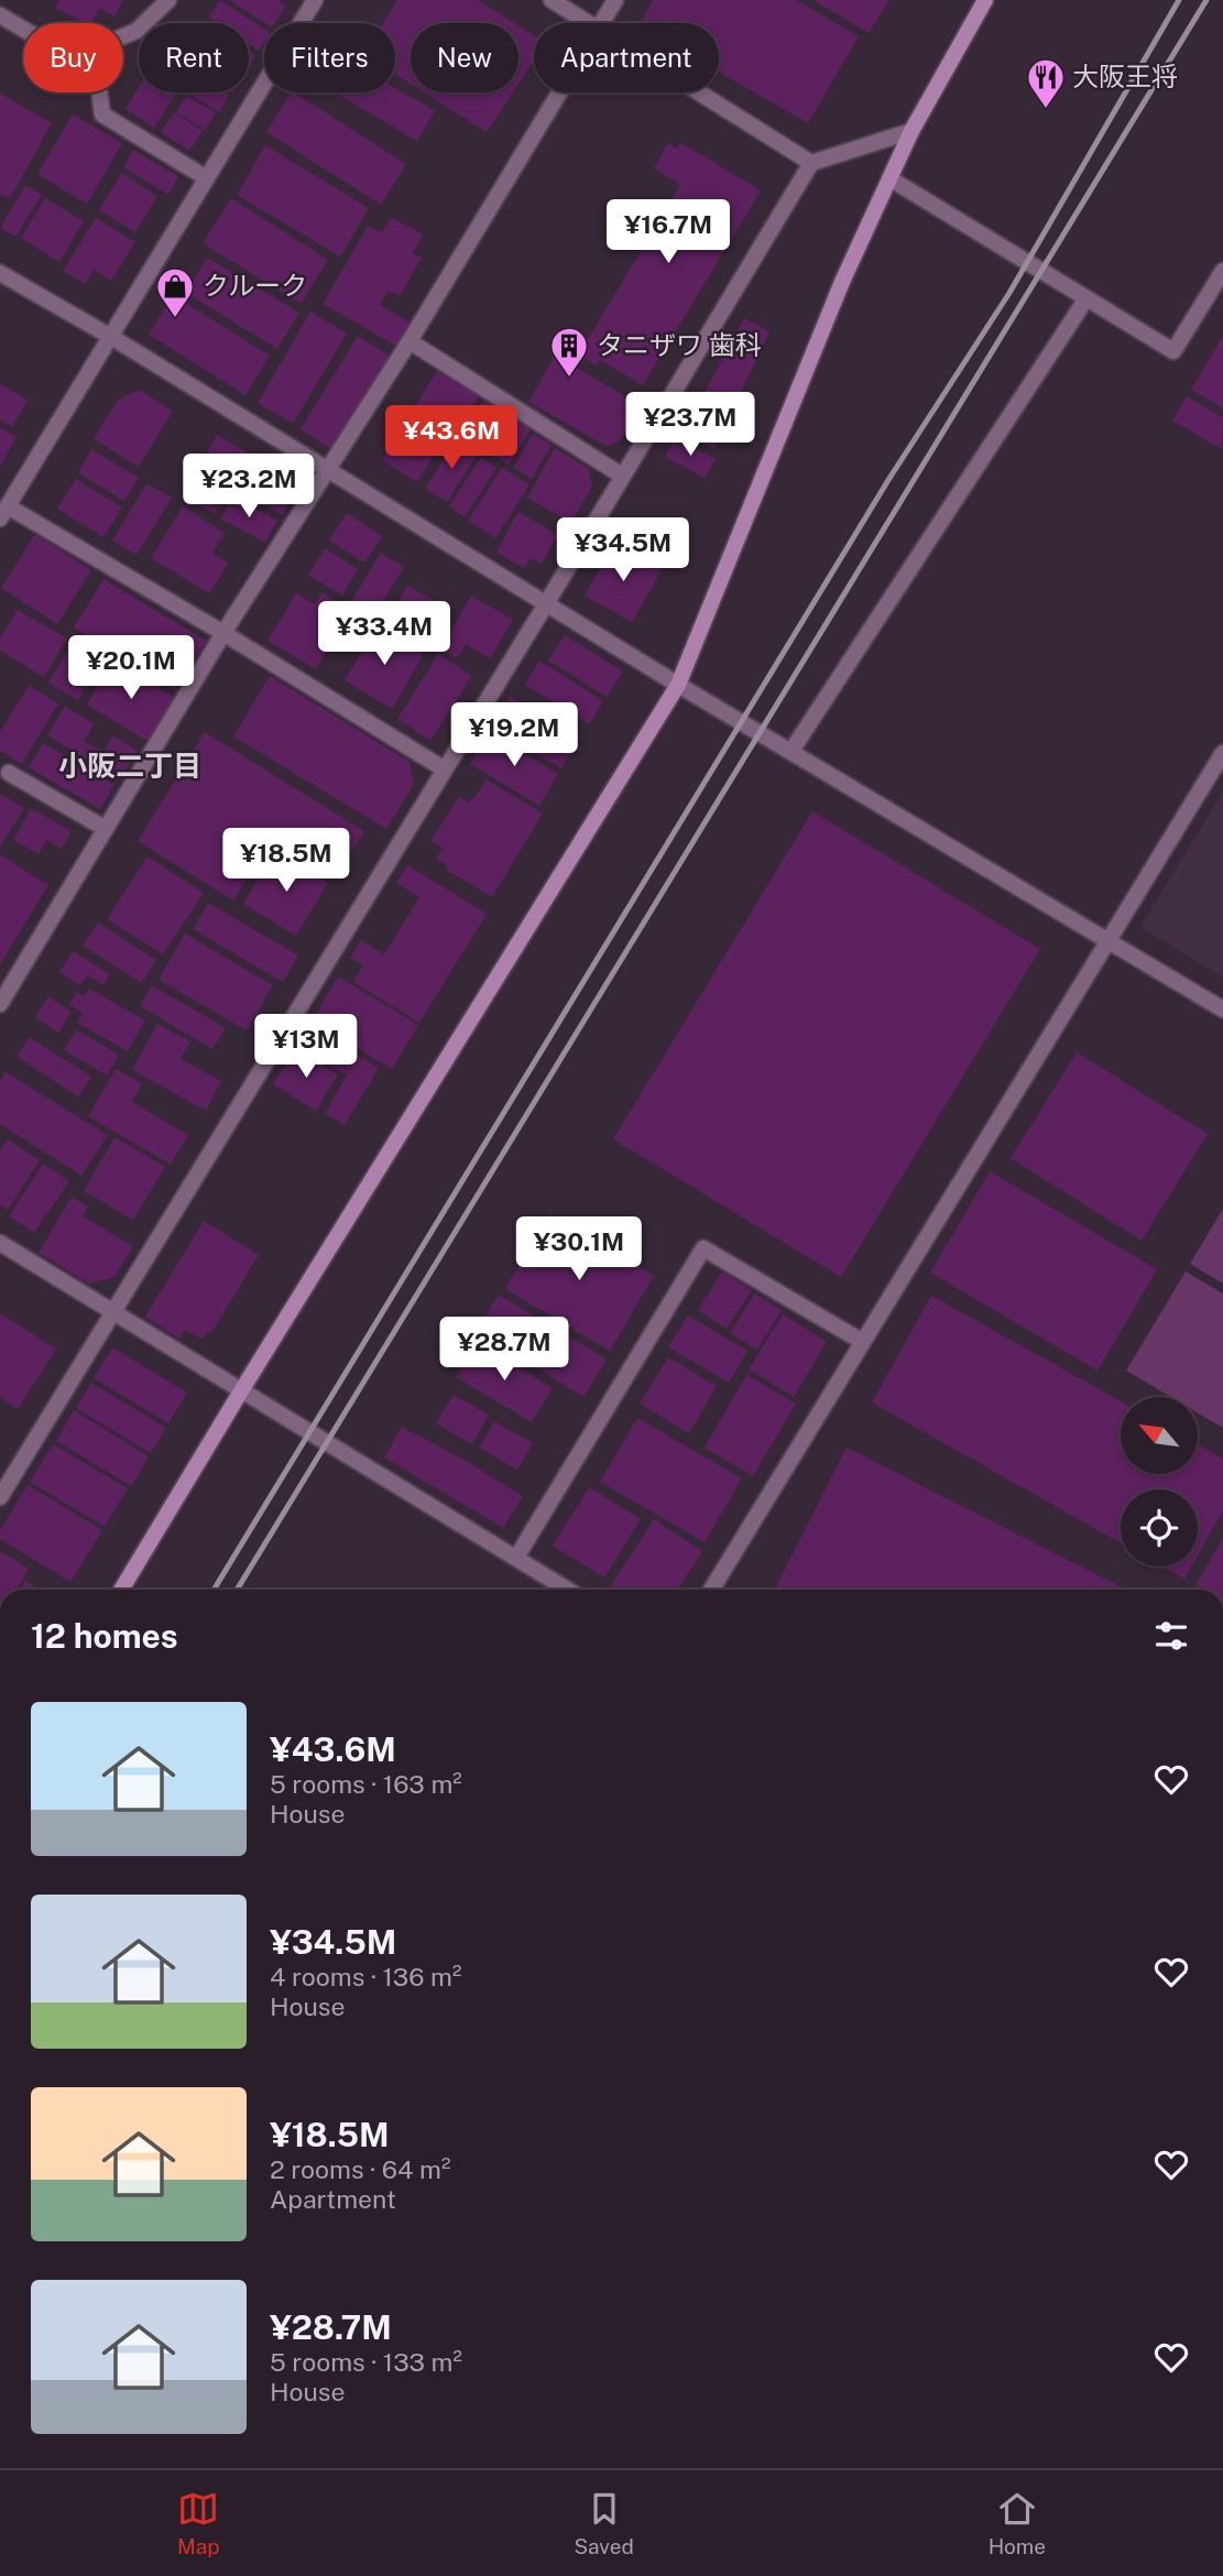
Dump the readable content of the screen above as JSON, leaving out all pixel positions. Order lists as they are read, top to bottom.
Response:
{
  "districts": ["小阪二丁目"],
  "places": {
    "restaurant": ["大阪王将"],
    "shop": ["クルーク"],
    "building": ["タニザワ 歯科"]
  },
  "north": "top left",
  "page": {
    "chip": [
      "Buy",
      "Rent",
      "Filters",
      "New",
      "Apartment"
    ],
    "price": [
      "¥16.7M",
      "¥23.7M",
      "¥43.6M",
      "¥23.2M",
      "¥34.5M",
      "¥33.4M",
      "¥20.1M",
      "¥19.2M",
      "¥18.5M",
      "¥13M",
      "¥30.1M",
      "¥28.7M"
    ],
    "heading": "12 homes",
    "list": [
      {
        "name": "¥43.6M",
        "note": "5 rooms · 163 m² · House"
      },
      {
        "name": "¥34.5M",
        "note": "4 rooms · 136 m² · House"
      },
      {
        "name": "¥18.5M",
        "note": "2 rooms · 64 m² · Apartment"
      },
      {
        "name": "¥28.7M",
        "note": "5 rooms · 133 m² · House"
      }
    ],
    "tabs": ["Map", "Saved", "Home"]
  }
}
